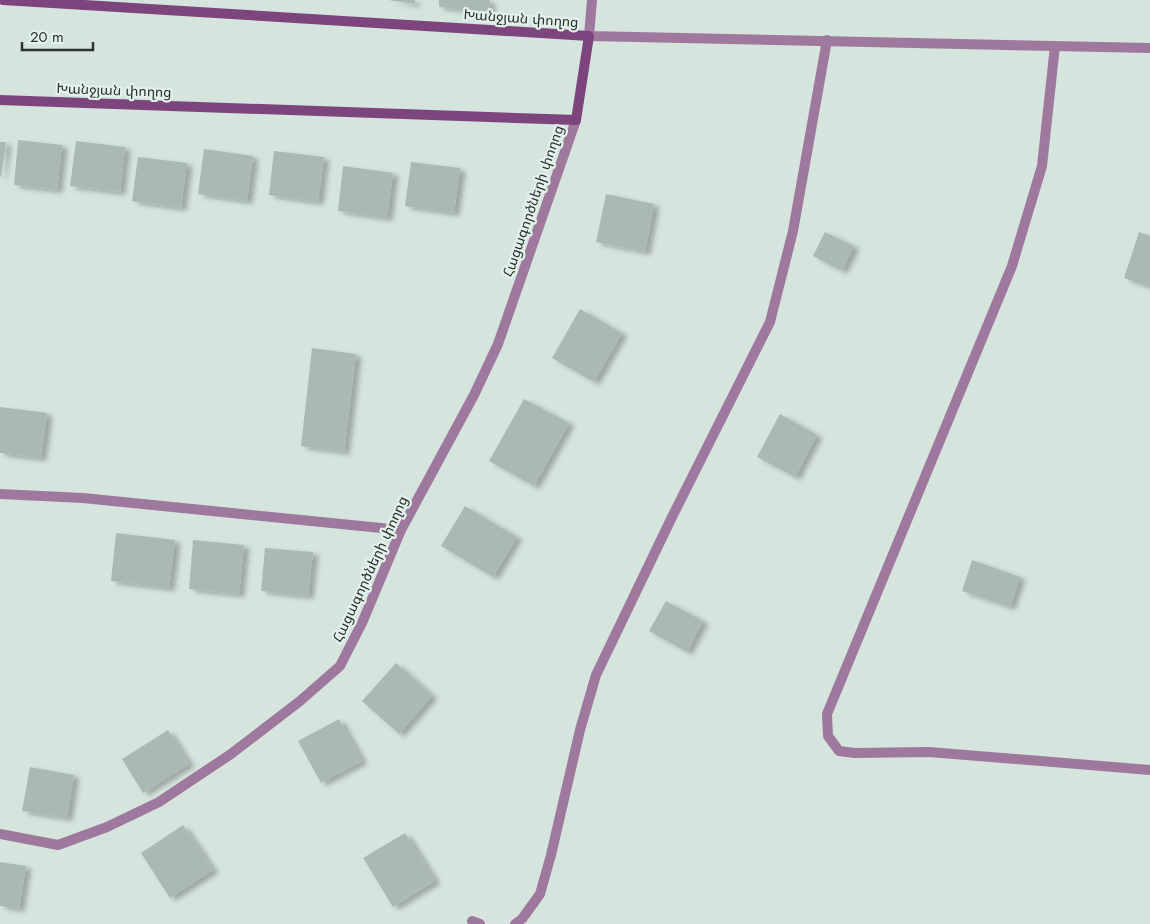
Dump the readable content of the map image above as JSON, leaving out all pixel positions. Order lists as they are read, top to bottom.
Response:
{
  "streets": {
    "street": ["Խանջյան փողոց", "Հացագործների փողոց"]
  },
  "crossings": [
    ["Խանջյան փողոց", "Հացագործների փողոց"]
  ],
  "scale_bar": "20 m"
}
